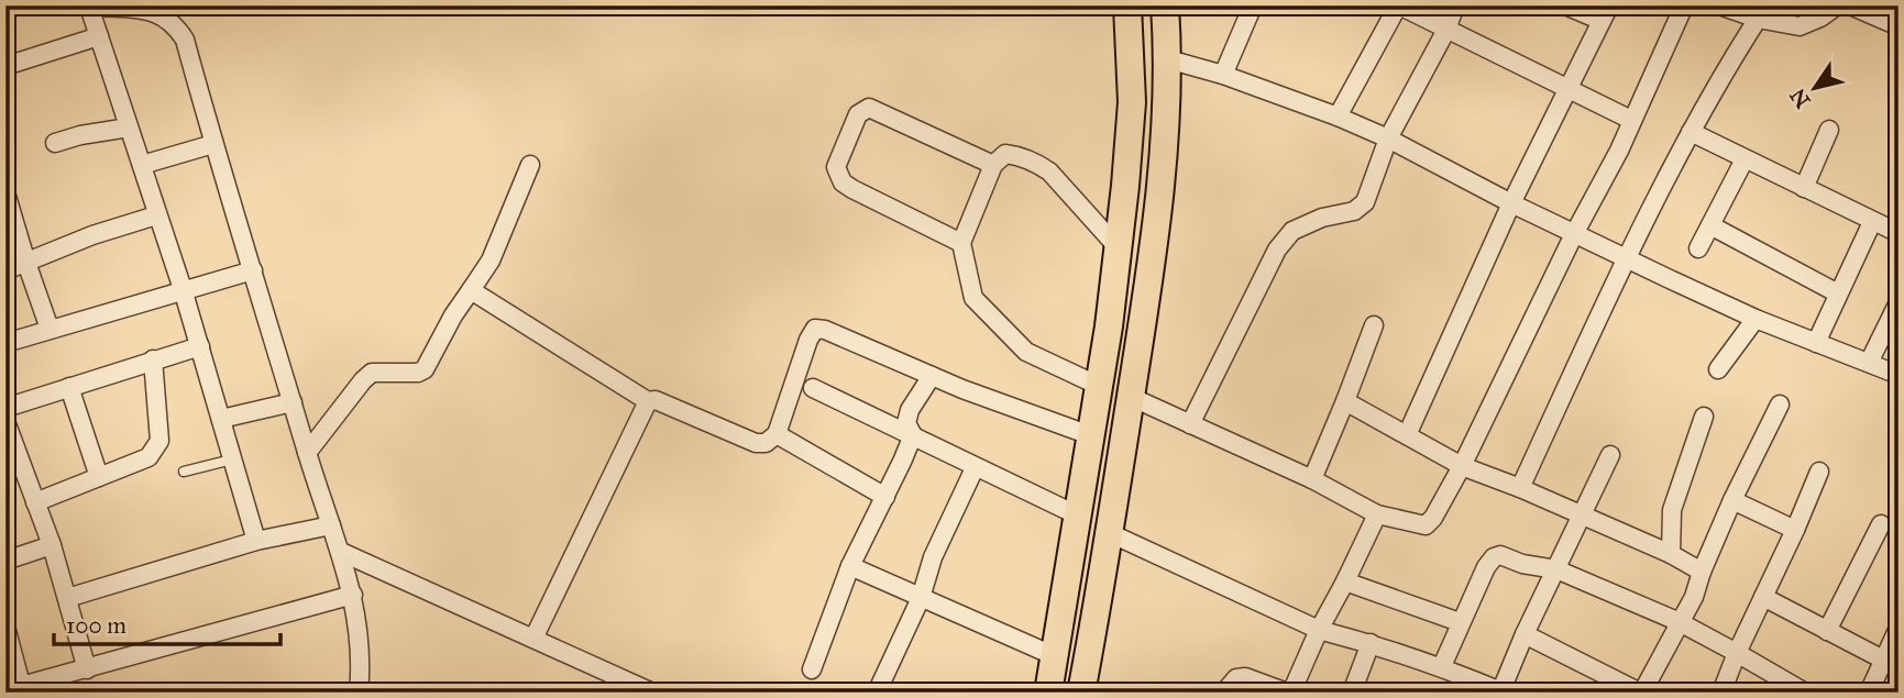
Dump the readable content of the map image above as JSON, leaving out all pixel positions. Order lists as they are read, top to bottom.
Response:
{
  "scale_bar": "100 m",
  "north": "bottom left"
}
